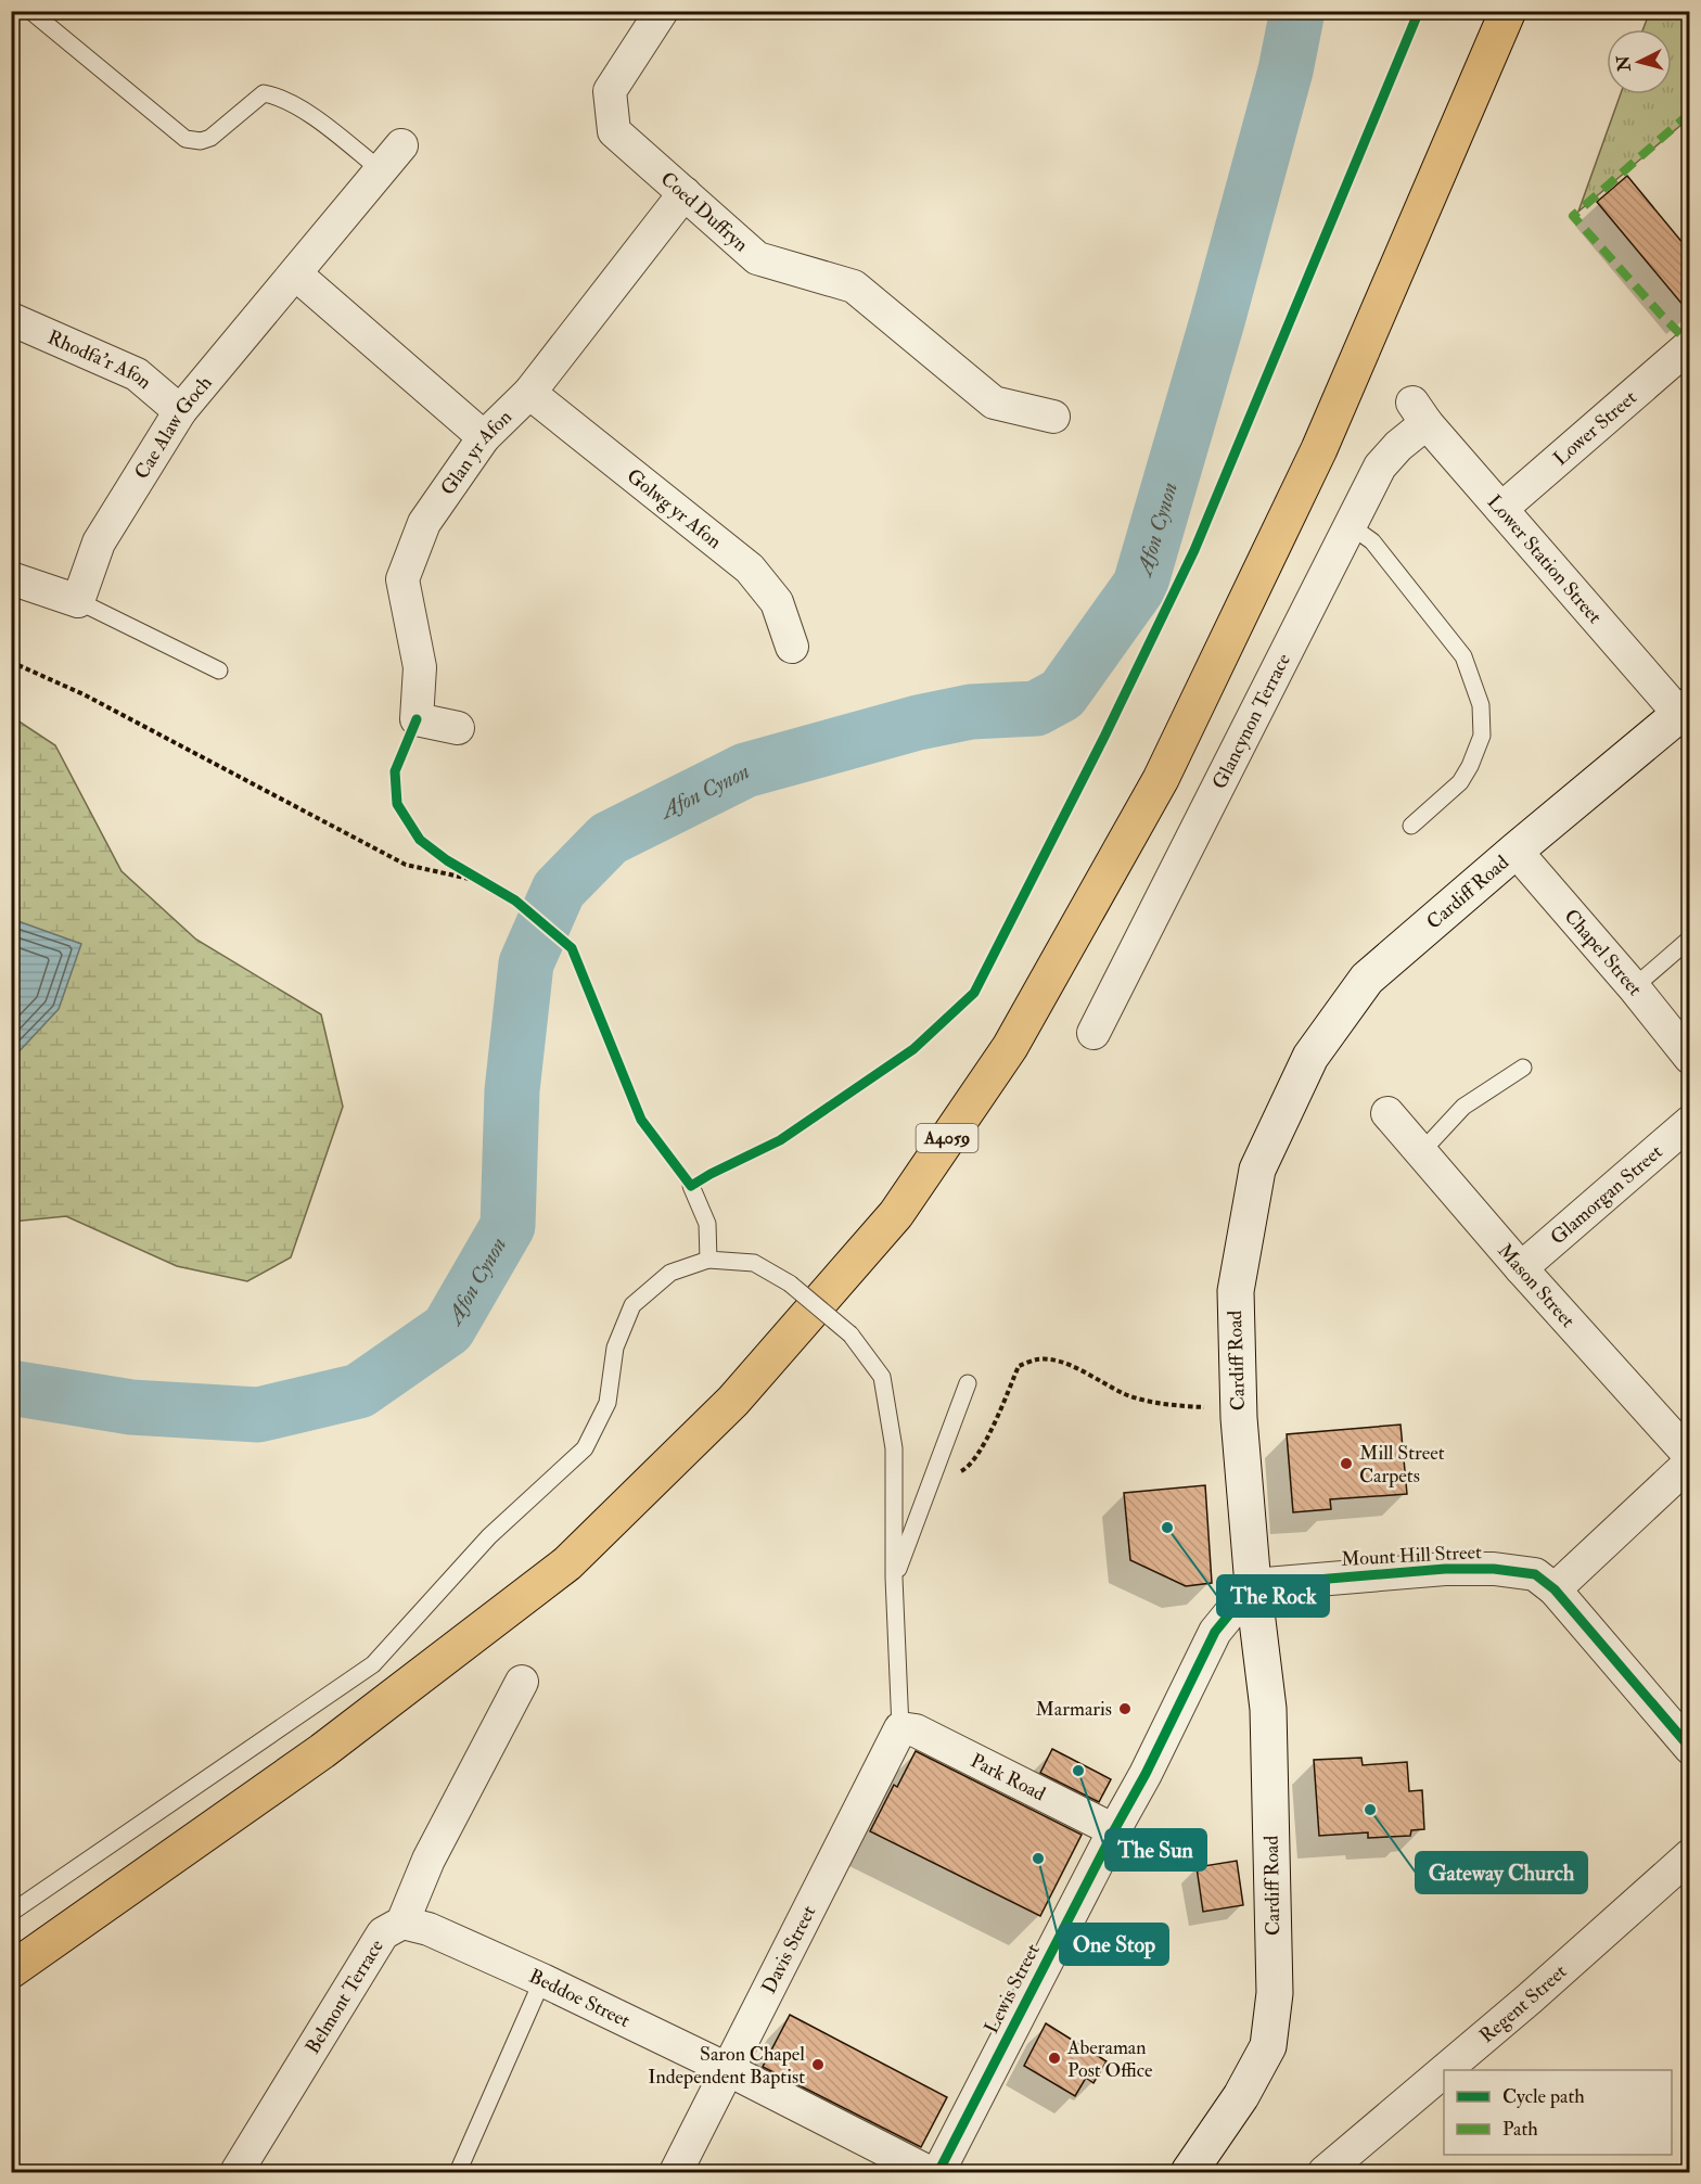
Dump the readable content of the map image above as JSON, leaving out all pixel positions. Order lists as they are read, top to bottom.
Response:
{
  "streets": {
    "main road": ["Cardiff Road", "A4059"],
    "street": [
      "Coed Duffryn",
      "Rhodfa'r Afon",
      "Lower Street",
      "Cae Alaw Goch",
      "Glan yr Afon",
      "Golwg yr Afon",
      "Lower Station Street",
      "Glancynon Terrace",
      "Chapel Street",
      "Glamorgan Street",
      "Mason Street",
      "Mount Hill Street",
      "Park Road",
      "Davis Street",
      "Lewis Street",
      "Belmont Terrace",
      "Beddoe Street",
      "Regent Street"
    ]
  },
  "crossings": [
    ["Coed Duffryn", "Glan yr Afon"],
    ["Rhodfa'r Afon", "Cae Alaw Goch"],
    ["Lower Street", "Lower Station Street"],
    ["Glan yr Afon", "Golwg yr Afon"],
    ["Lower Station Street", "Glancynon Terrace"],
    ["Lower Station Street", "Cardiff Road"],
    ["Cardiff Road", "Chapel Street"],
    ["Cardiff Road", "Mount Hill Street"],
    ["Cardiff Road", "Lewis Street"],
    ["Glamorgan Street", "Mason Street"],
    ["Mount Hill Street", "Lewis Street"],
    ["Park Road", "Davis Street"],
    ["Park Road", "Lewis Street"],
    ["Davis Street", "Beddoe Street"],
    ["Belmont Terrace", "Beddoe Street"]
  ],
  "water": ["Afon Cynon"],
  "places": [
    "Mill Street Carpets",
    "The Rock",
    "Marmaris",
    "The Sun",
    "Gateway Church",
    "One Stop",
    "Aberaman Post Office",
    "Saron Chapel Independent Baptist"
  ],
  "legend": ["Cycle path", "Path"],
  "north": "left"
}
